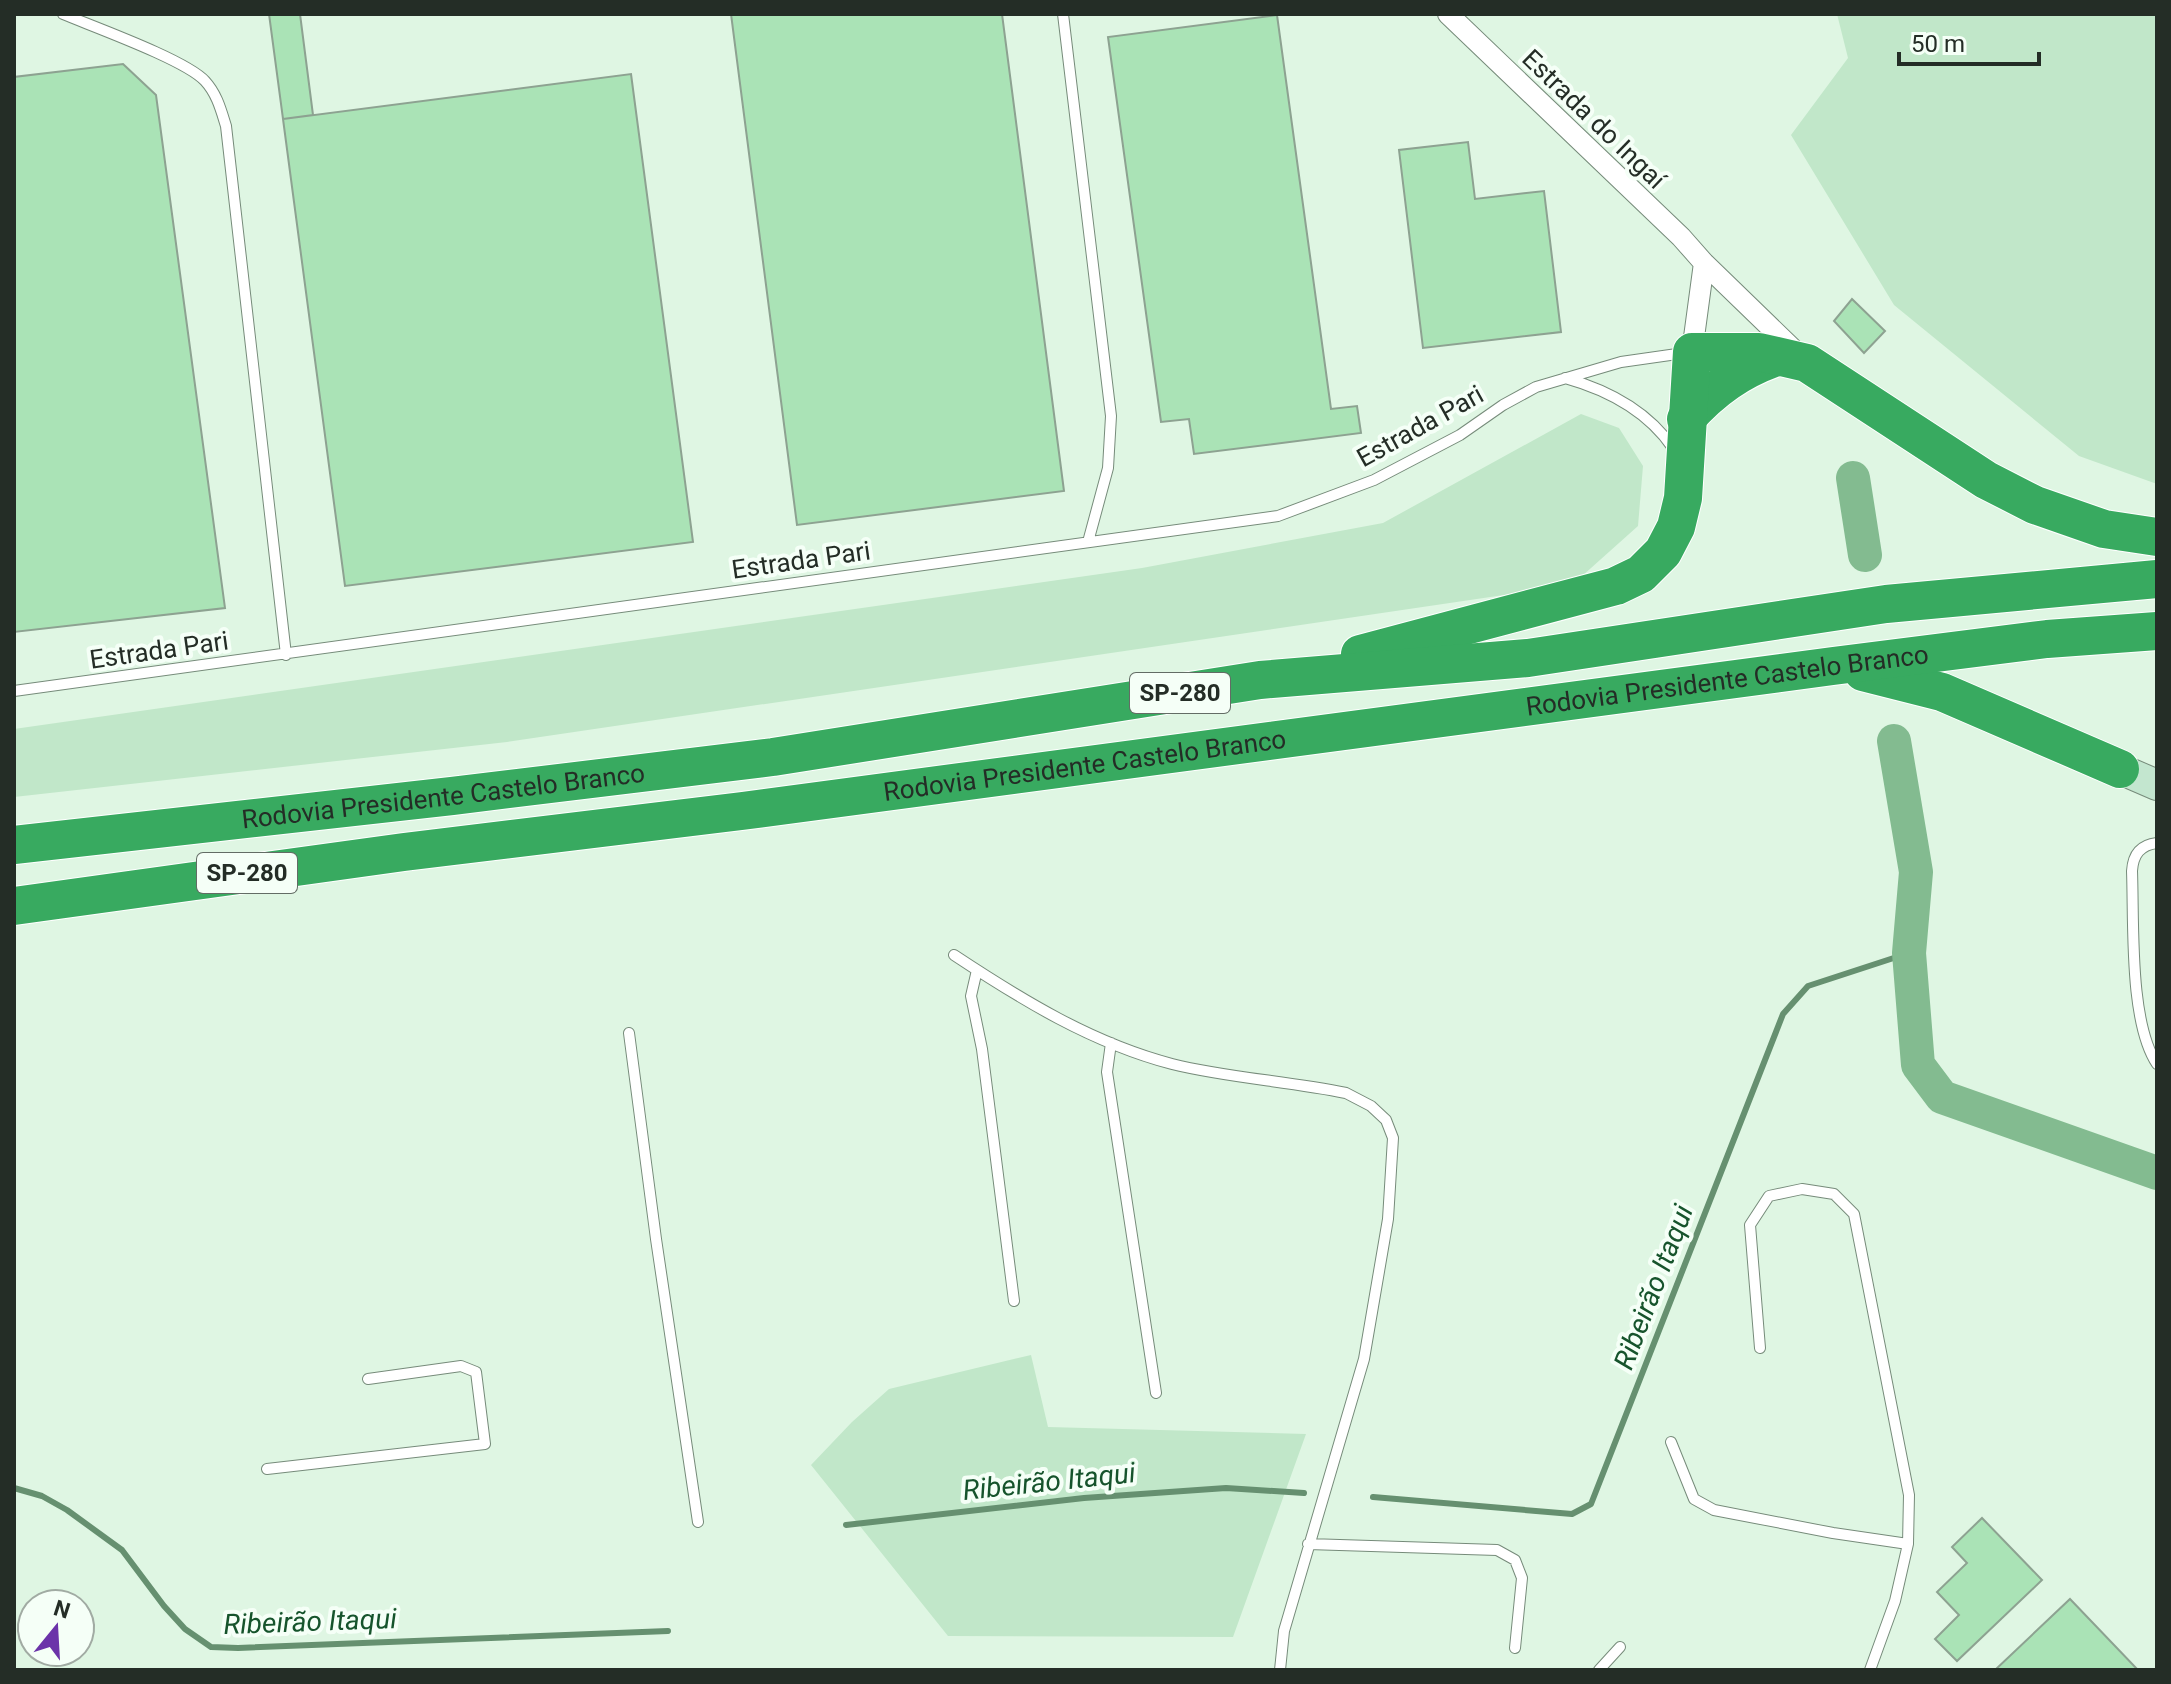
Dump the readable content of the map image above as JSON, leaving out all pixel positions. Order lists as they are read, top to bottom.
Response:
{
  "streets": {
    "highway": ["Rodovia Presidente Castelo Branco", "SP-280"],
    "street": ["Estrada do Ingaí"],
    "lane": ["Estrada Pari"]
  },
  "water": ["Ribeirão Itaqui"],
  "scale_bar": "50 m",
  "north": "top"
}
